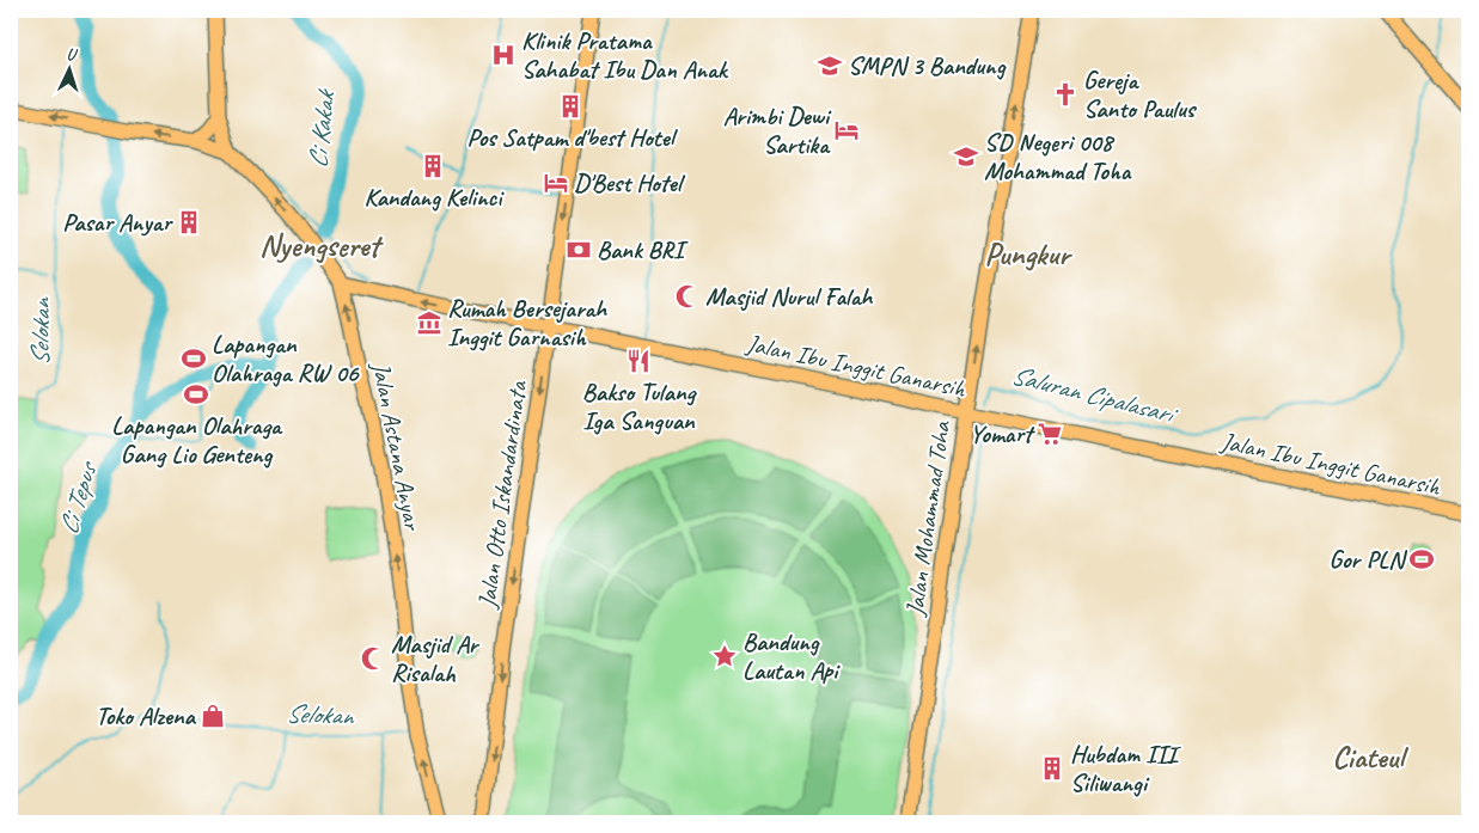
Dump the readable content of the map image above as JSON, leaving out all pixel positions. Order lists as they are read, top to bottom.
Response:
{
  "streets": {
    "main road": [
      "Jalan Ibu Inggit Ganarsih",
      "Jalan Astana Anyar",
      "Jalan Otto Iskandardinata",
      "Jalan Mohammad Toha"
    ]
  },
  "crossings": [
    ["Jalan Ibu Inggit Ganarsih", "Jalan Astana Anyar"],
    ["Jalan Ibu Inggit Ganarsih", "Jalan Otto Iskandardinata"],
    ["Jalan Ibu Inggit Ganarsih", "Jalan Mohammad Toha"]
  ],
  "one_way": ["Jalan Astana Anyar", "Jalan Otto Iskandardinata", "Jalan Mohammad Toha"],
  "districts": ["Nyengseret", "Pungkur", "Ciateul"],
  "water": [
    "Ci Kakak",
    "Selokan",
    "Saluran Cipalasari",
    "Ci Tepus"
  ],
  "places": {
    "hospital": ["Klinik Pratama Sahabat Ibu Dan Anak"],
    "school or university": ["SMPN 3 Bandung", "SD Negeri 008 Mohammad Toha"],
    "church": ["Gereja Santo Paulus"],
    "building": [
      "Pos Satpam d'best Hotel",
      "Kandang Kelinci",
      "Pasar Anyar",
      "Hubdam III Siliwangi"
    ],
    "hotel": ["Arimbi Dewi Sartika", "D'Best Hotel"],
    "bank": ["Bank BRI"],
    "mosque": ["Masjid Nurul Falah", "Masjid Ar Risalah"],
    "museum": ["Rumah Bersejarah Inggit Garnasih"],
    "sports": ["Lapangan Olahraga RW 06", "Lapangan Olahraga Gang Lio Genteng", "Gor PLN"],
    "restaurant": ["Bakso Tulang Iga Sanguan"],
    "supermarket": ["Yomart"],
    "place": ["Bandung Lautan Api"],
    "shop": ["Toko Alzena"]
  },
  "north": "top"
}
